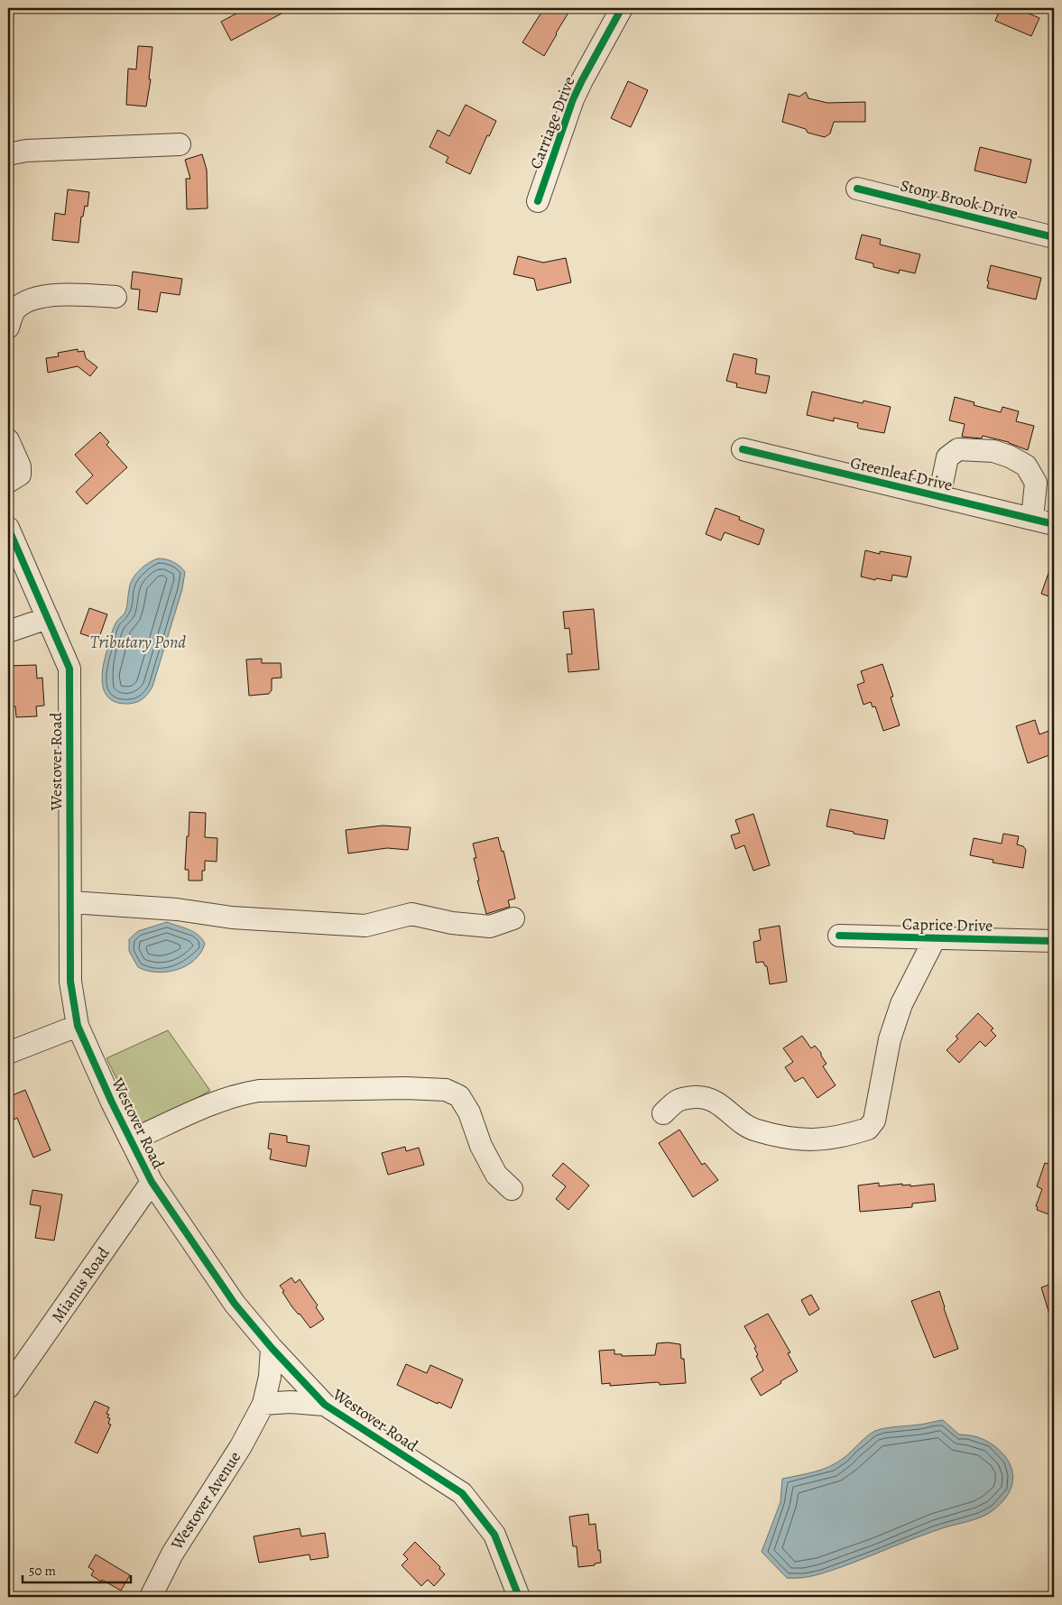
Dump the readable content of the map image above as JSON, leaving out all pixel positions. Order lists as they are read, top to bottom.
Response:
{
  "streets": {
    "street": [
      "Carriage Drive",
      "Stony Brook Drive",
      "Greenleaf Drive",
      "Westover Road",
      "Caprice Drive",
      "Mianus Road",
      "Westover Avenue"
    ]
  },
  "crossings": [
    ["Westover Road", "Mianus Road"],
    ["Westover Road", "Westover Avenue"]
  ],
  "water": ["Tributary Pond"],
  "scale_bar": "50 m"
}
